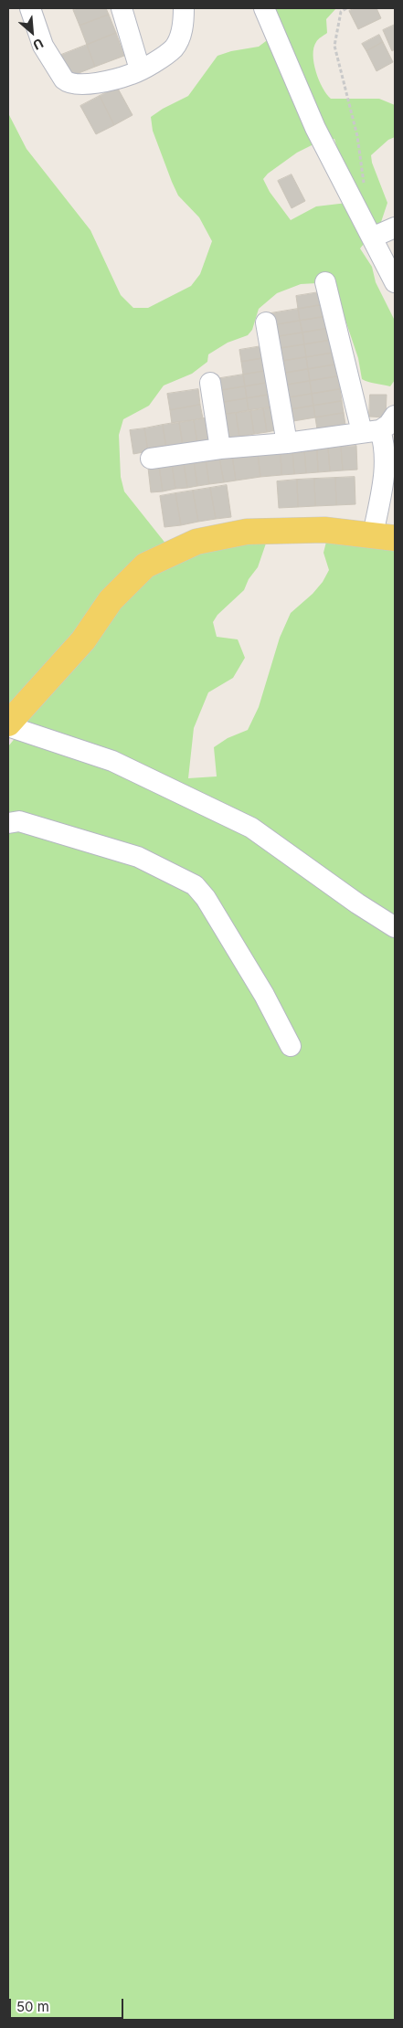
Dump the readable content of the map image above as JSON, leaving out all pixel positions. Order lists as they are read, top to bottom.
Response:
{
  "scale_bar": "50 m",
  "north": "bottom right"
}
